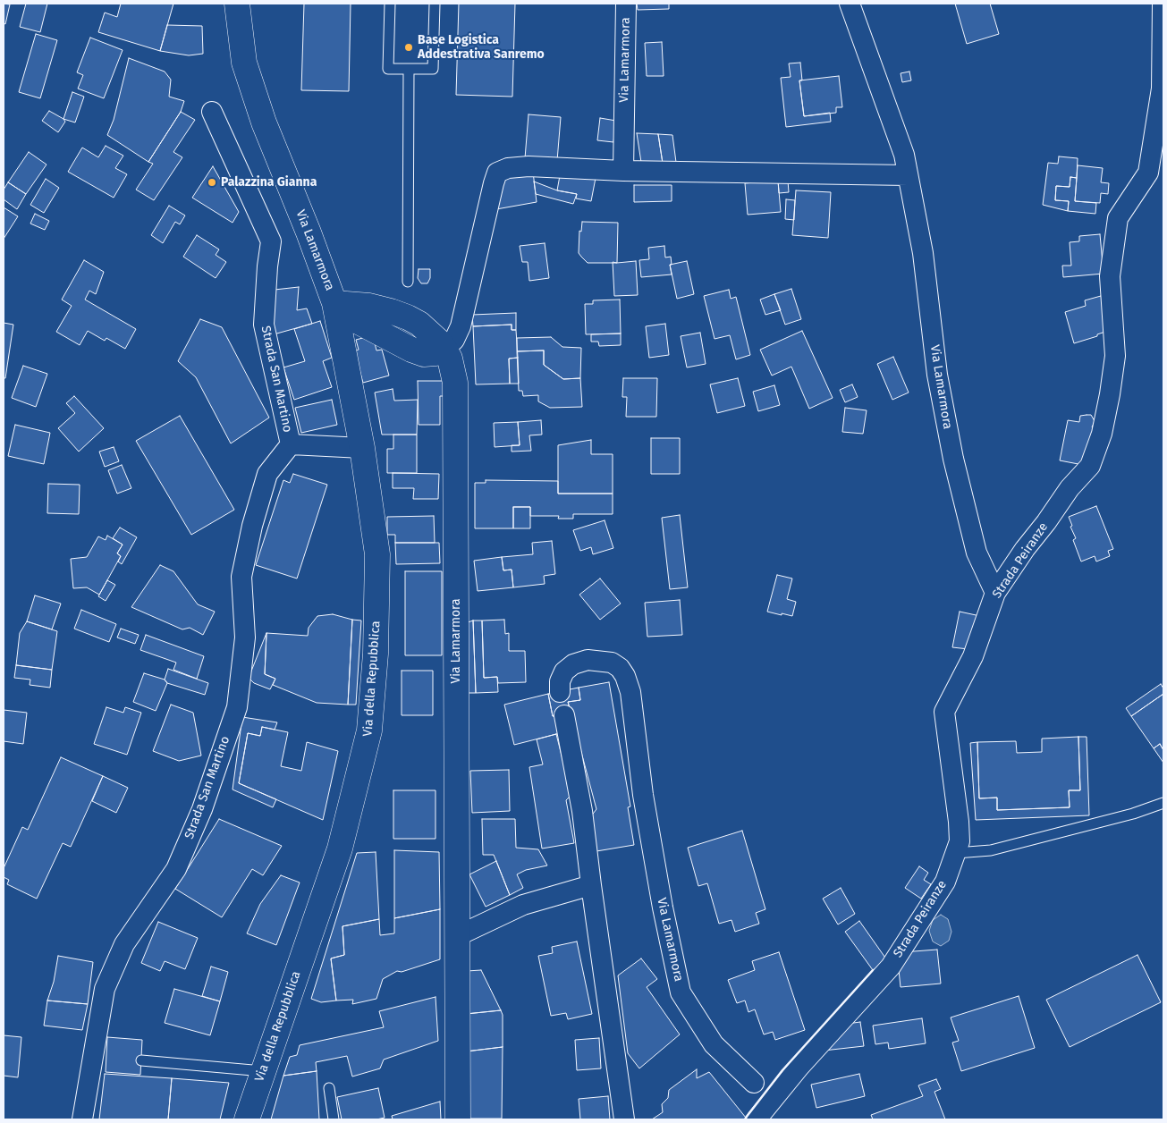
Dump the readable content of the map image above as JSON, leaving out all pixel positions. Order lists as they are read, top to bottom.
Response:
{
  "streets": {
    "main road": ["Via Lamarmora", "Via della Repubblica"],
    "street": ["Strada San Martino", "Strada Peiranze"]
  },
  "crossings": [
    ["Via Lamarmora", "Strada Peiranze"],
    ["Via Lamarmora", "Via della Repubblica"],
    ["Strada San Martino", "Via della Repubblica"]
  ],
  "places": ["Base Logistica Addestrativa Sanremo", "Palazzina Gianna"]
}
